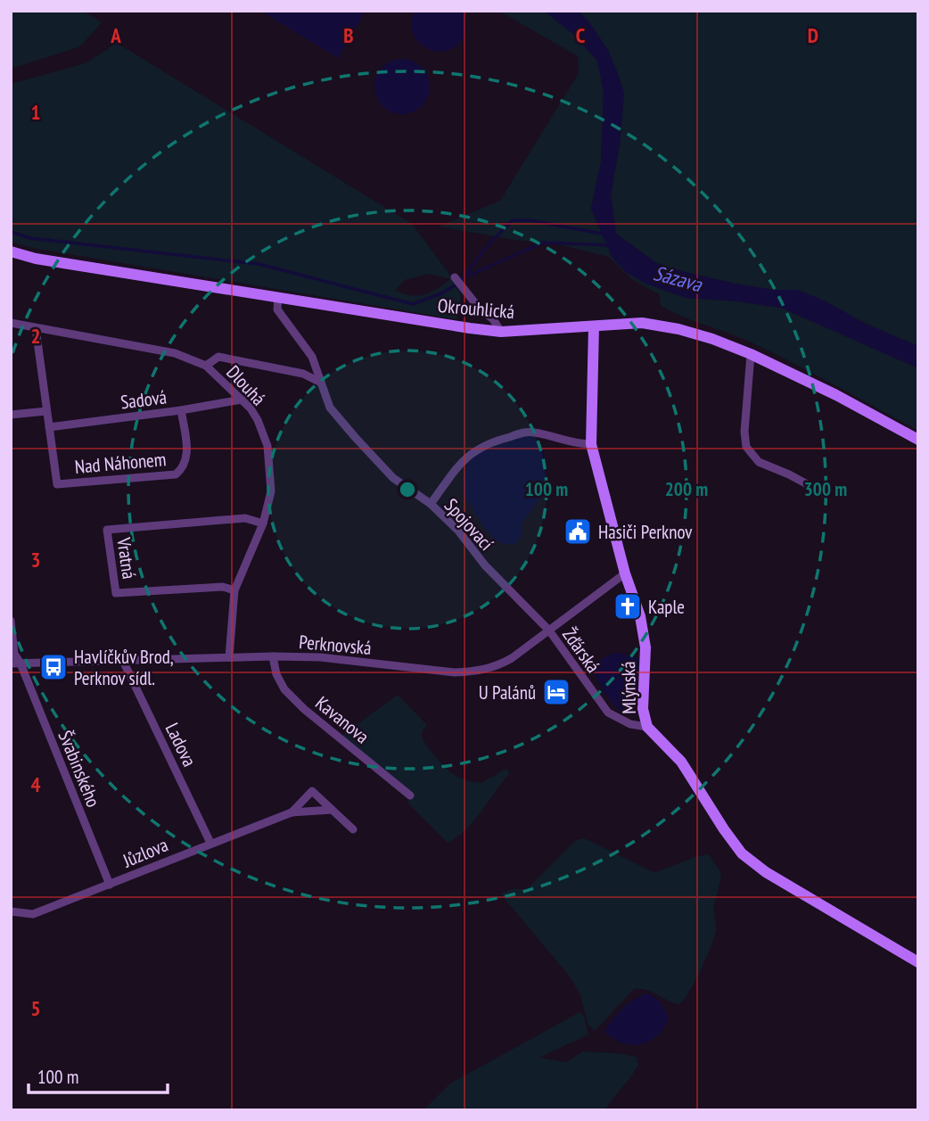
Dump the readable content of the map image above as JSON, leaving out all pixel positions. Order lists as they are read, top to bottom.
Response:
{
  "streets": {
    "main road": ["Okrouhlická", "Mlýnská"],
    "street": [
      "Dlouhá",
      "Sadová",
      "Nad Náhonem",
      "Spojovací",
      "Vratná",
      "Perknovská",
      "Žďárská",
      "Kavanova",
      "Ladova",
      "Švabinského",
      "Jůzlova"
    ]
  },
  "crossings": [
    ["Okrouhlická", "Spojovací"],
    ["Okrouhlická", "Mlýnská"],
    ["Dlouhá", "Sadová"],
    ["Dlouhá", "Vratná"],
    ["Dlouhá", "Perknovská"],
    ["Sadová", "Nad Náhonem"],
    ["Spojovací", "Perknovská"],
    ["Spojovací", "Žďárská"],
    ["Perknovská", "Žďárská"],
    ["Perknovská", "Mlýnská"],
    ["Perknovská", "Kavanova"],
    ["Perknovská", "Ladova"],
    ["Perknovská", "Švabinského"],
    ["Žďárská", "Mlýnská"],
    ["Ladova", "Jůzlova"],
    ["Švabinského", "Jůzlova"]
  ],
  "water": ["Sázava"],
  "places": {
    "public building": ["Hasiči Perknov"],
    "church": ["Kaple"],
    "bus stop": ["Havlíčkův Brod, Perknov sídl."],
    "hotel": ["U Palánů"]
  },
  "scale_bar": "100 m",
  "grid": {
    "columns": [
      "A",
      "B",
      "C",
      "D"
    ],
    "rows": [
      "1",
      "2",
      "3",
      "4",
      "5"
    ]
  },
  "rings": ["100 m", "200 m", "300 m"]
}
